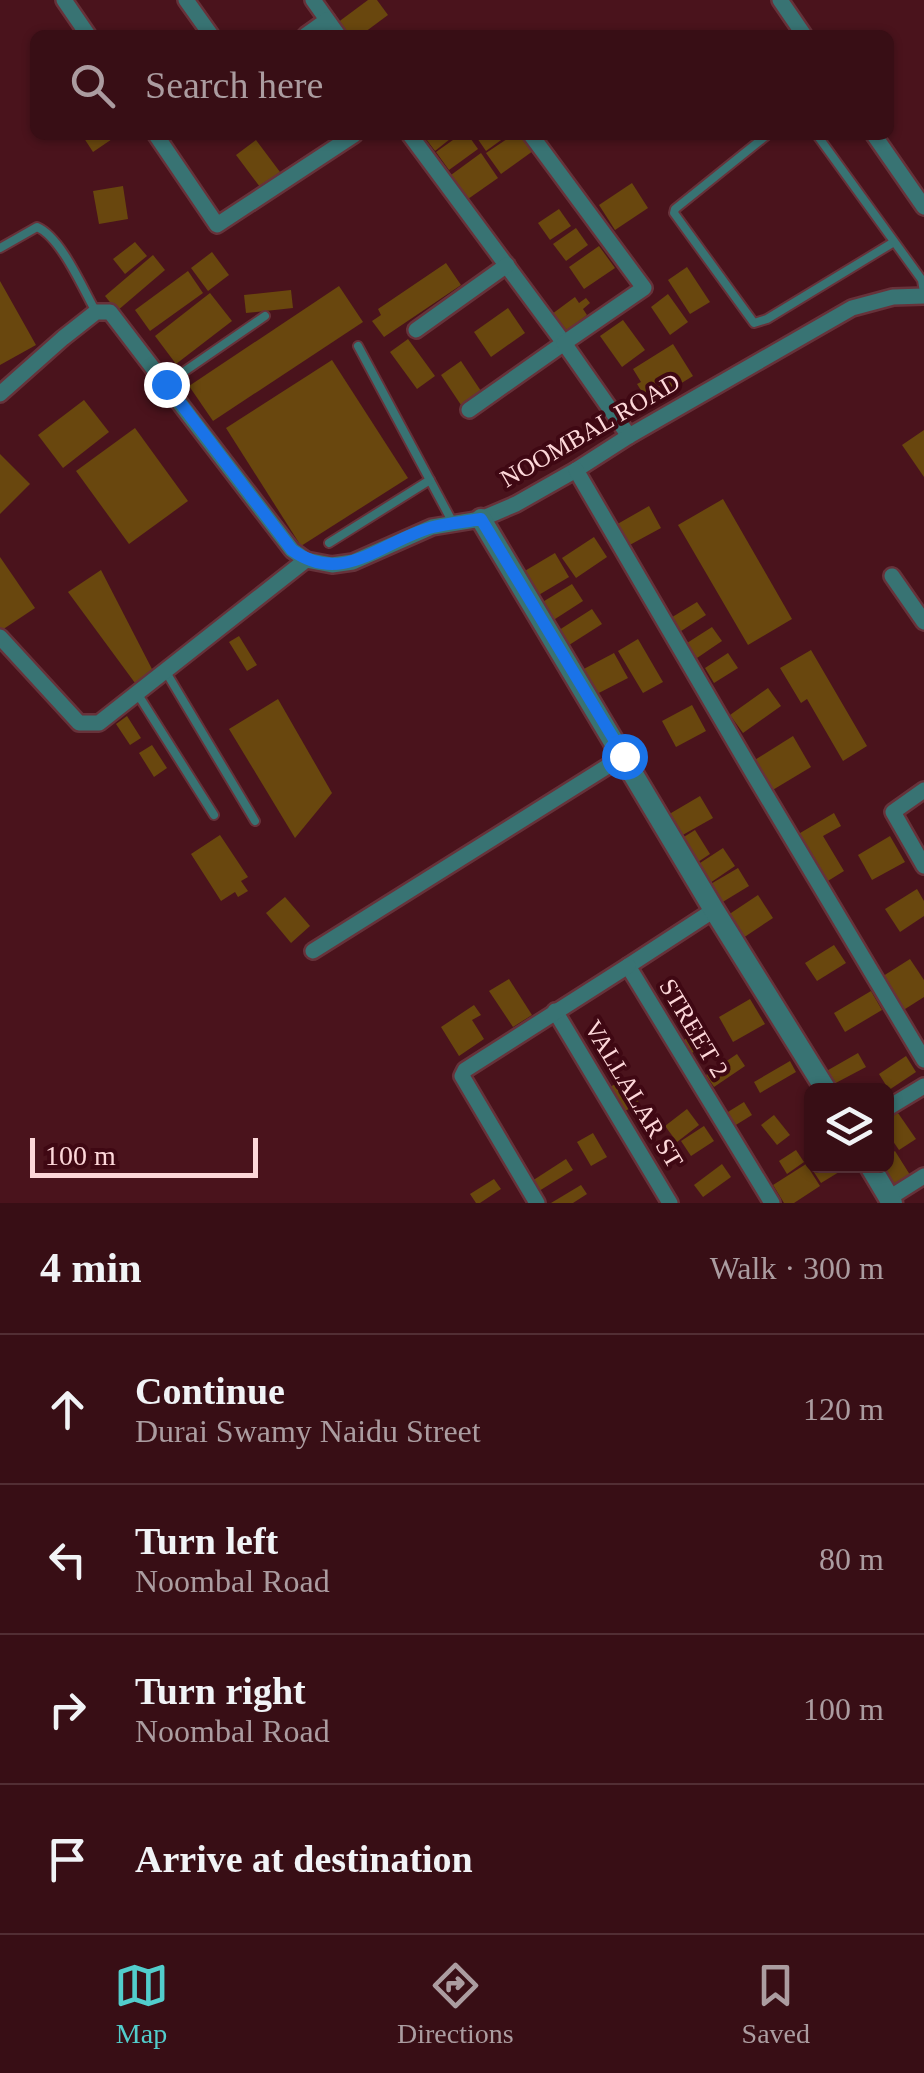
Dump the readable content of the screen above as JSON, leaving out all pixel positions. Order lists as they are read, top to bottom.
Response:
{
  "streets": {
    "street": ["NOOMBAL ROAD", "STREET 2", "VALLALAR ST"]
  },
  "scale_bar": "100 m",
  "page": {
    "search": "Search here",
    "scale": "100 m",
    "heading": ["4 min", "Walk · 300 m"],
    "list": [
      ["Continue", "Durai Swamy Naidu Street", "120 m"],
      ["Turn left", "Noombal Road", "80 m"],
      ["Turn right", "Noombal Road", "100 m"],
      "Arrive at destination"
    ],
    "nav": ["Map", "Directions", "Saved"]
  }
}
